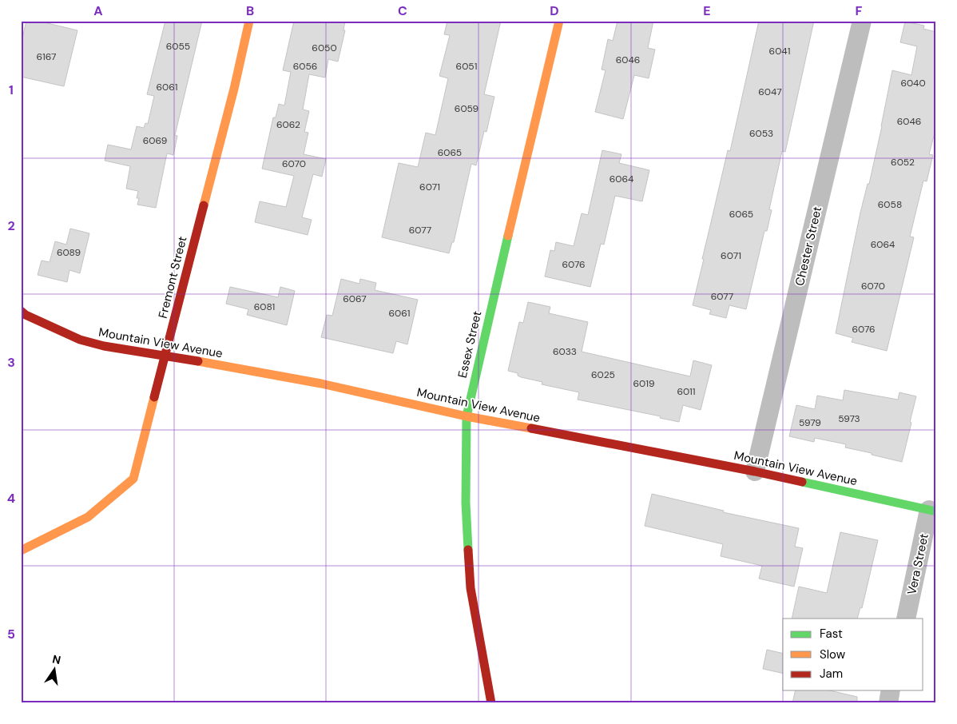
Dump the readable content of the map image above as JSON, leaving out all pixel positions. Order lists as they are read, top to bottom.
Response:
{
  "streets": {
    "street": [
      "Chester Street",
      "Fremont Street",
      "Mountain View Avenue",
      "Essex Street",
      "Vera Street"
    ]
  },
  "crossings": [
    ["Chester Street", "Mountain View Avenue"],
    ["Fremont Street", "Mountain View Avenue"],
    ["Mountain View Avenue", "Essex Street"],
    ["Mountain View Avenue", "Vera Street"]
  ],
  "house_numbers": [
    "6055",
    "6050",
    "6041",
    "6167",
    "6046",
    "6056",
    "6051",
    "6040",
    "6061",
    "6047",
    "6059",
    "6046",
    "6062",
    "6053",
    "6069",
    "6065",
    "6052",
    "6070",
    "6064",
    "6071",
    "6058",
    "6065",
    "6077",
    "6064",
    "6089",
    "6071",
    "6076",
    "6070",
    "6077",
    "6067",
    "6081",
    "6061",
    "6076",
    "6033",
    "6025",
    "6019",
    "6011",
    "5973",
    "5979"
  ],
  "legend": ["Fast", "Slow", "Jam"],
  "north": "top",
  "grid": {
    "columns": [
      "A",
      "B",
      "C",
      "D",
      "E",
      "F"
    ],
    "rows": [
      "1",
      "2",
      "3",
      "4",
      "5"
    ]
  }
}
